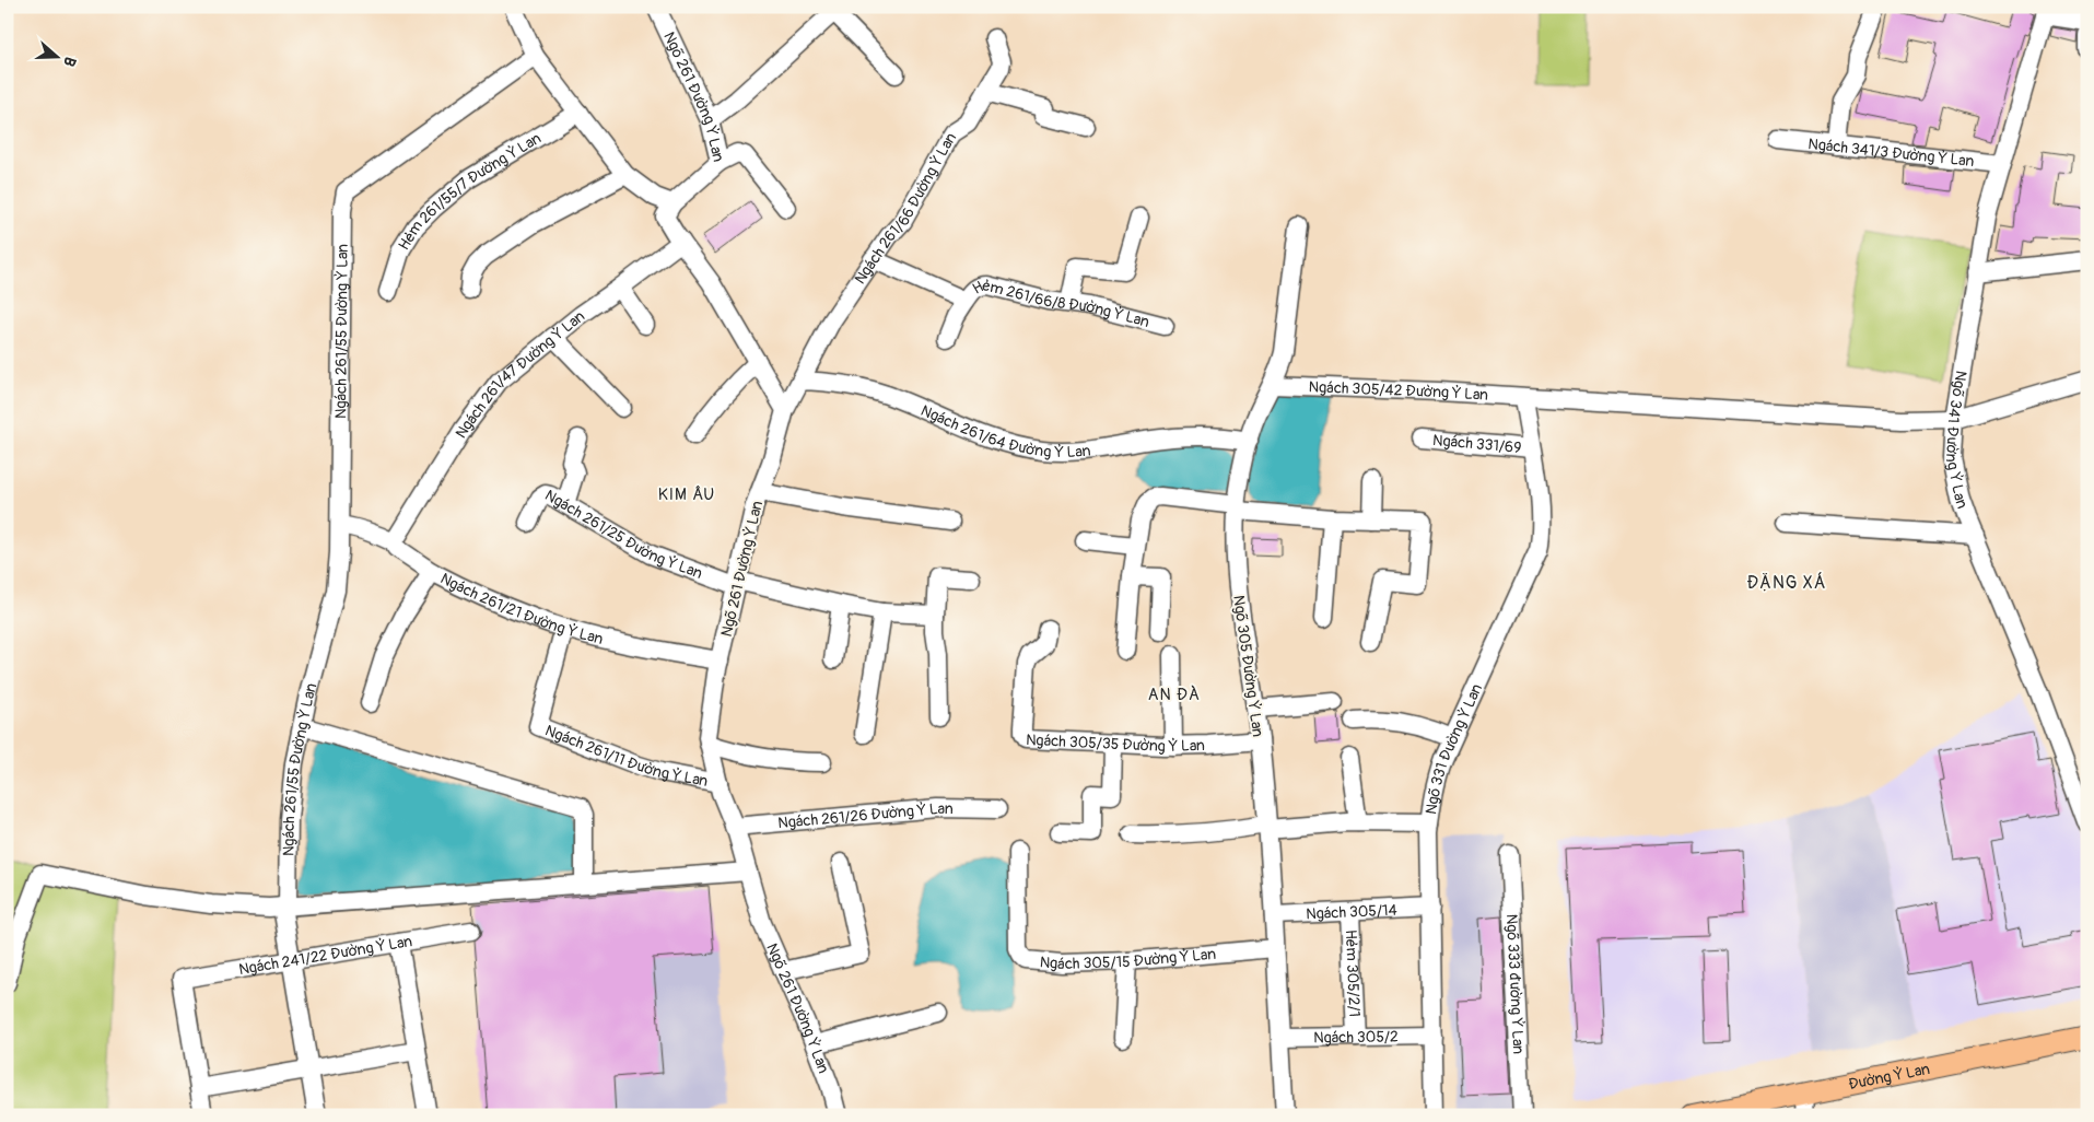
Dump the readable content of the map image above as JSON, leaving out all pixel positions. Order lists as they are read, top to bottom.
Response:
{
  "streets": {
    "main road": ["Đường Ỷ Lan"],
    "street": [
      "Ngõ 261 Đường Ỷ Lan",
      "Ngách 341/3 Đường Ỷ Lan",
      "Hẻm 261/55/7 Đường Ỷ Lan",
      "Ngách 261/66 Đường Ỷ Lan",
      "Hẻm 261/66/8 Đường Ỷ Lan",
      "Ngách 261/55 Đường Ỷ Lan",
      "Ngách 261/47 Đường Ỷ Lan",
      "Ngách 305/42 Đường Ỷ Lan",
      "Ngách 261/64 Đường Ỷ Lan",
      "Ngõ 341 Đường Ỷ Lan",
      "Ngách 331/69",
      "Ngách 261/25 Đường Ỷ Lan",
      "Ngách 261/21 Đường Ỷ Lan",
      "Ngõ 305 Đường Ỷ Lan",
      "Ngách 305/35 Đường Ỷ Lan",
      "Ngõ 331 Đường Ỷ Lan",
      "Ngách 261/11 Đường Ỷ Lan",
      "Ngách 261/26 Đường Ỷ Lan",
      "Ngách 305/14",
      "Ngách 241/22 Đường Ỷ Lan",
      "Ngách 305/15 Đường Ỷ Lan",
      "Hẻm 305/2/1",
      "Ngõ 333 đường Ỷ Lan",
      "Ngách 305/2"
    ]
  },
  "crossings": [
    ["Ngõ 261 Đường Ỷ Lan", "Ngách 261/25 Đường Ỷ Lan"],
    ["Ngõ 261 Đường Ỷ Lan", "Ngách 261/21 Đường Ỷ Lan"],
    ["Ngõ 261 Đường Ỷ Lan", "Ngách 261/11 Đường Ỷ Lan"],
    ["Ngõ 261 Đường Ỷ Lan", "Ngách 261/26 Đường Ỷ Lan"],
    ["Ngách 341/3 Đường Ỷ Lan", "Ngõ 341 Đường Ỷ Lan"],
    ["Ngách 261/66 Đường Ỷ Lan", "Hẻm 261/66/8 Đường Ỷ Lan"],
    ["Ngách 261/66 Đường Ỷ Lan", "Ngách 261/64 Đường Ỷ Lan"],
    ["Ngách 261/55 Đường Ỷ Lan", "Ngách 261/21 Đường Ỷ Lan"],
    ["Ngách 261/55 Đường Ỷ Lan", "Ngách 241/22 Đường Ỷ Lan"],
    ["Ngách 261/47 Đường Ỷ Lan", "Ngách 261/21 Đường Ỷ Lan"],
    ["Ngách 305/42 Đường Ỷ Lan", "Ngõ 341 Đường Ỷ Lan"],
    ["Ngách 305/42 Đường Ỷ Lan", "Ngõ 305 Đường Ỷ Lan"],
    ["Ngách 305/42 Đường Ỷ Lan", "Ngõ 331 Đường Ỷ Lan"],
    ["Ngách 261/64 Đường Ỷ Lan", "Ngõ 305 Đường Ỷ Lan"],
    ["Ngách 331/69", "Ngõ 331 Đường Ỷ Lan"],
    ["Ngách 261/21 Đường Ỷ Lan", "Ngách 261/11 Đường Ỷ Lan"],
    ["Ngõ 305 Đường Ỷ Lan", "Ngách 305/35 Đường Ỷ Lan"],
    ["Ngõ 305 Đường Ỷ Lan", "Ngách 305/14"],
    ["Ngõ 305 Đường Ỷ Lan", "Ngách 305/15 Đường Ỷ Lan"],
    ["Ngõ 305 Đường Ỷ Lan", "Ngách 305/2"],
    ["Ngõ 331 Đường Ỷ Lan", "Ngách 305/14"],
    ["Ngõ 331 Đường Ỷ Lan", "Ngách 305/2"],
    ["Ngách 305/14", "Hẻm 305/2/1"],
    ["Hẻm 305/2/1", "Ngách 305/2"]
  ],
  "districts": ["KIM ÂU", "ĐẶNG XÁ", "AN ĐÀ"],
  "north": "right"
}
